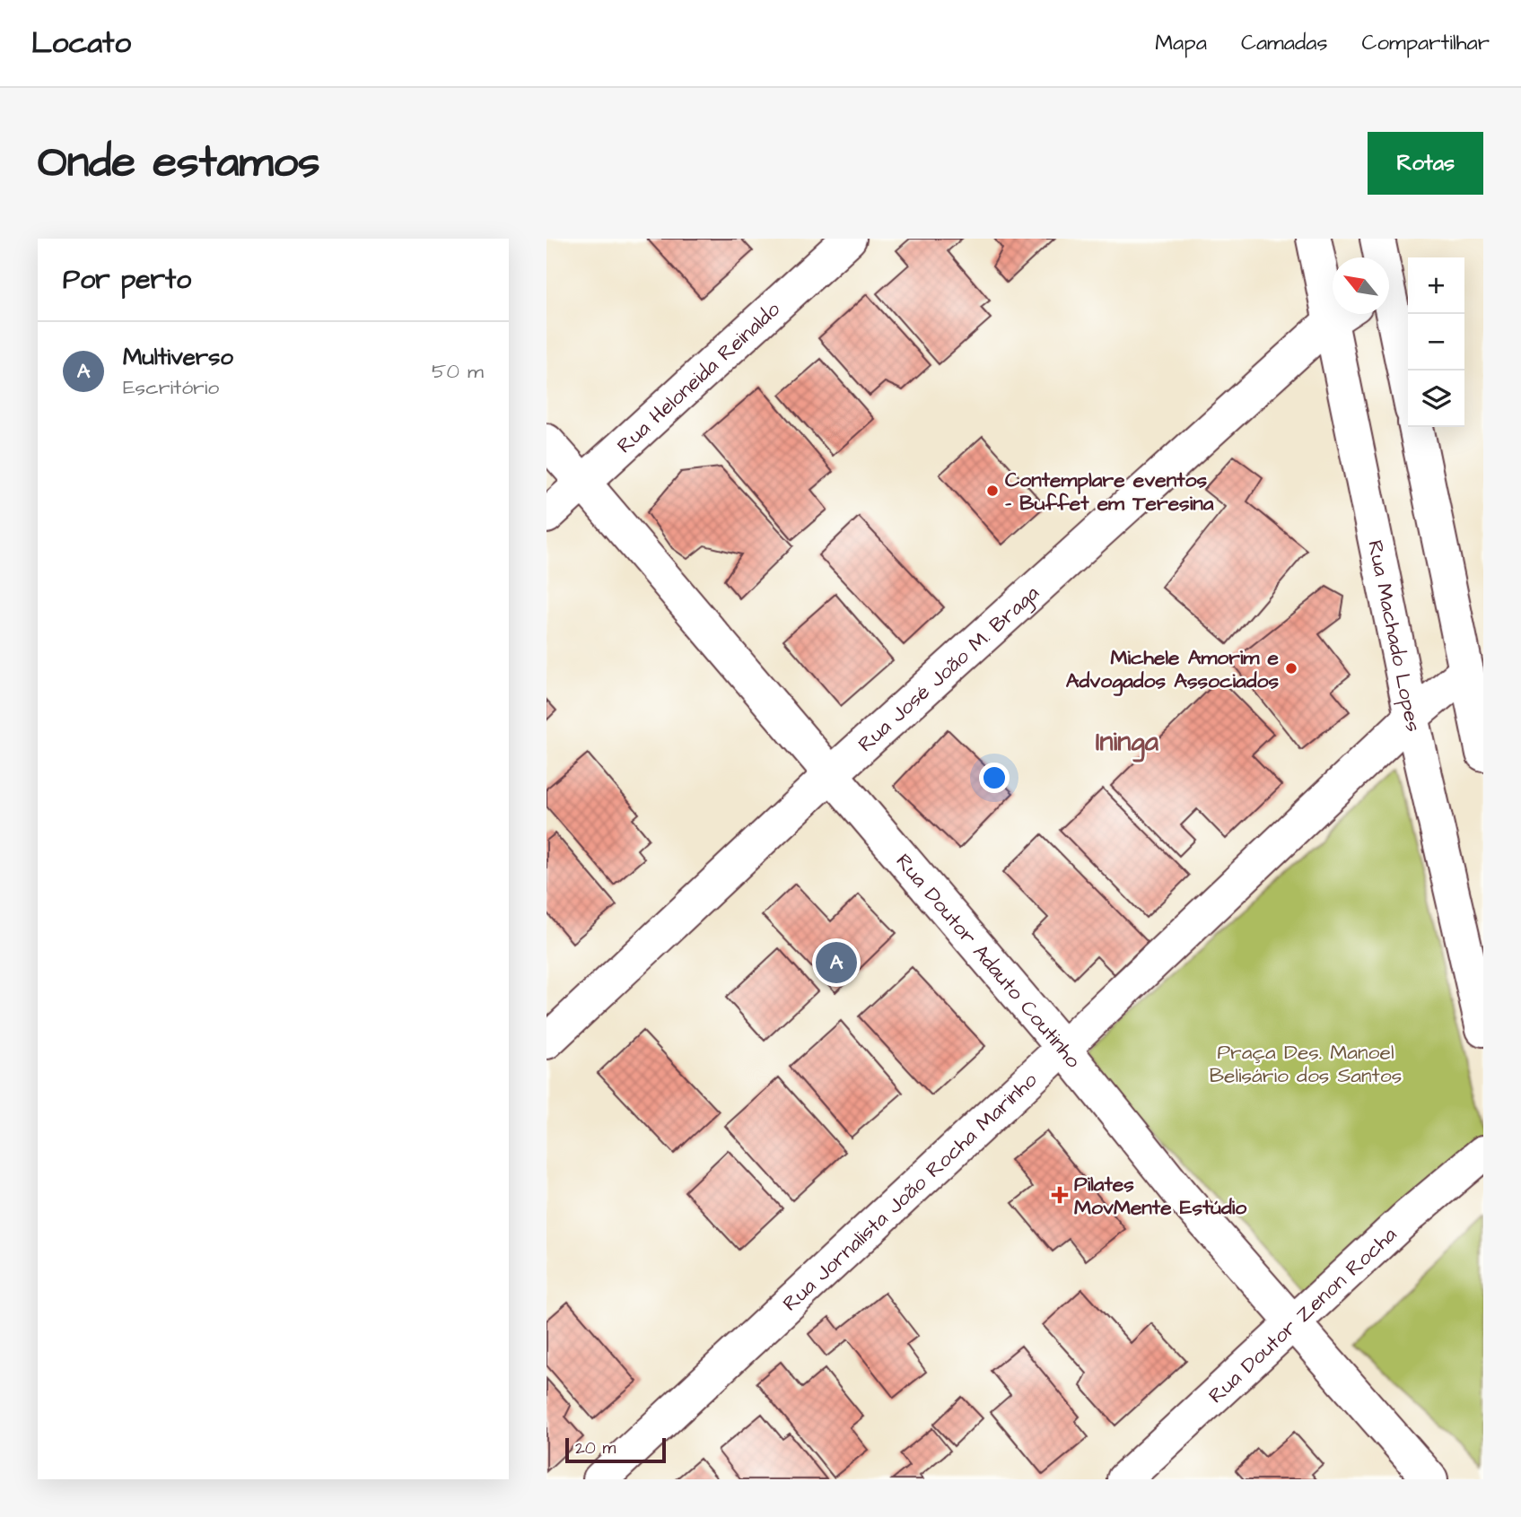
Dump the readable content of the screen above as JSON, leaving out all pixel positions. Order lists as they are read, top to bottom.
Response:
{
  "streets": {
    "street": [
      "Rua Heloneida Reinaldo",
      "Rua Machado Lopes",
      "Rua José João M. Braga",
      "Rua Doutor Adauto Coutinho",
      "Rua Jornalista João Rocha Marinho",
      "Rua Doutor Zenon Rocha"
    ]
  },
  "crossings": [
    ["Rua Heloneida Reinaldo", "Rua Doutor Adauto Coutinho"],
    ["Rua Machado Lopes", "Rua Jornalista João Rocha Marinho"],
    ["Rua José João M. Braga", "Rua Doutor Adauto Coutinho"],
    ["Rua Doutor Adauto Coutinho", "Rua Jornalista João Rocha Marinho"],
    ["Rua Doutor Adauto Coutinho", "Rua Doutor Zenon Rocha"]
  ],
  "districts": ["Ininga"],
  "parks": ["Praça Des. Manoel Belisário dos Santos"],
  "places": {
    "other": ["Contemplare eventos - Buffet em Teresina", "Michele Amorim e Advogados Associados"],
    "health": ["Pilates MovMente Estúdio"]
  },
  "scale_bar": "20 m",
  "north": "top left",
  "page": {
    "header": "Locato",
    "nav": ["Mapa", "Camadas", "Compartilhar"],
    "buttons": "Rotas",
    "title": "Onde estamos",
    "heading": "Por perto",
    "map_buttons": ["+", "−"],
    "list": [
      {
        "mark": "A",
        "name": "Multiverso",
        "note": "Escritório",
        "value": "50 m"
      }
    ],
    "pins": "A",
    "scale": "20 m"
  }
}
